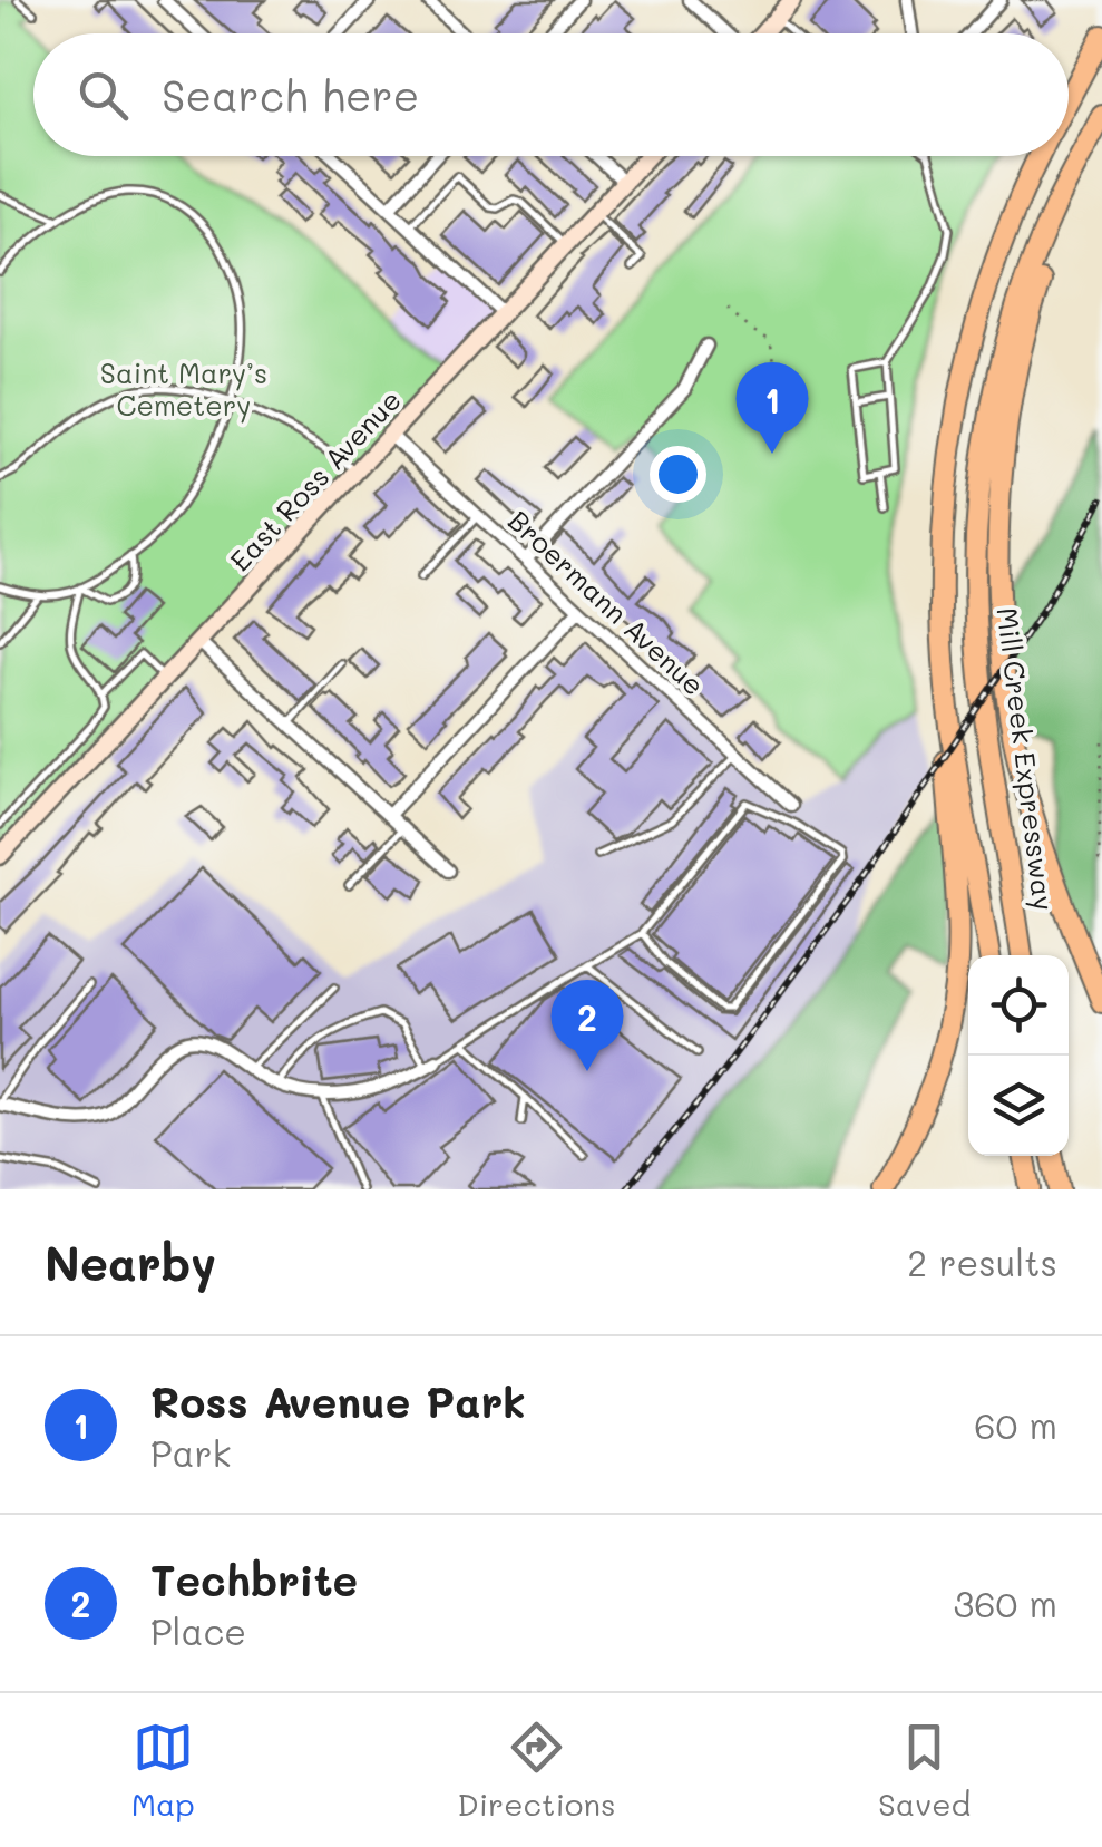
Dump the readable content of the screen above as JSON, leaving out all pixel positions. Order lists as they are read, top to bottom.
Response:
{
  "streets": {
    "highway": ["Mill Creek Expressway"],
    "street": ["East Ross Avenue", "Broermann Avenue"]
  },
  "crossings": [
    ["East Ross Avenue", "Broermann Avenue"]
  ],
  "parks": ["Saint Mary’s Cemetery"],
  "page": {
    "search": "Search here",
    "pins": ["1", "2"],
    "heading": ["Nearby", "2 results"],
    "list": [
      {
        "mark": "1",
        "name": "Ross Avenue Park",
        "note": "Park",
        "value": "60 m"
      },
      {
        "mark": "2",
        "name": "Techbrite",
        "note": "Place",
        "value": "360 m"
      }
    ],
    "nav": ["Map", "Directions", "Saved"]
  }
}
